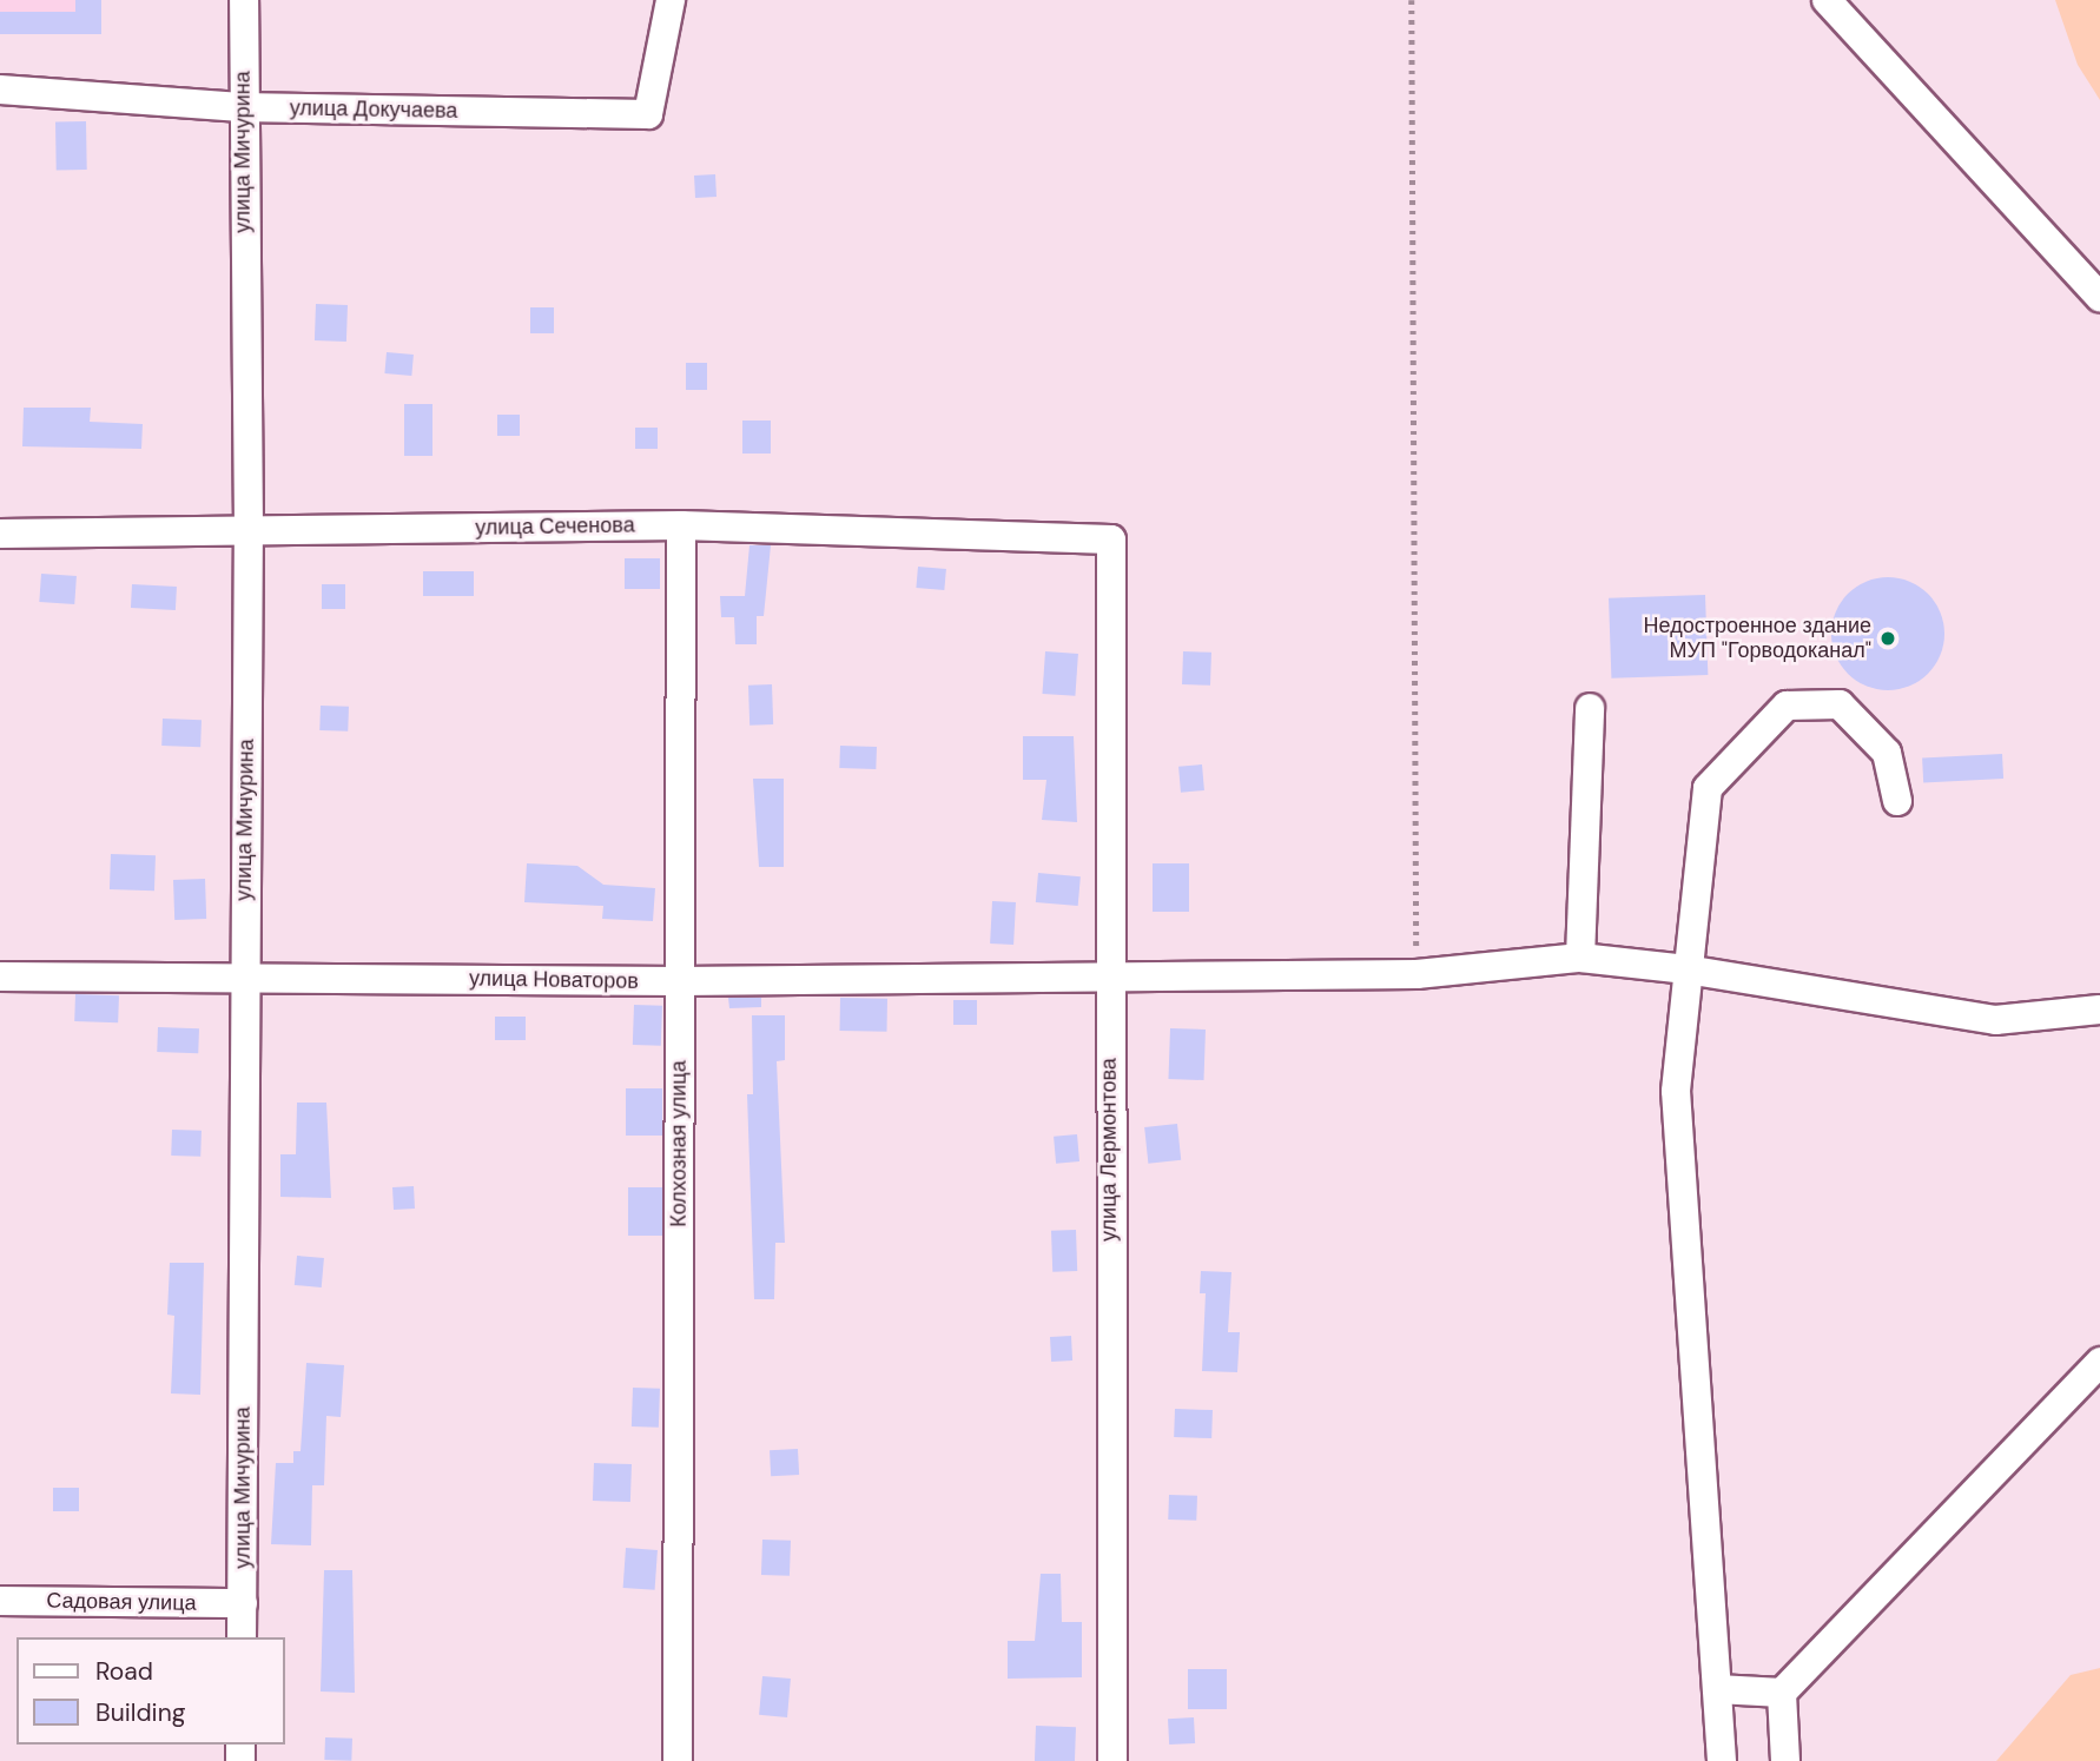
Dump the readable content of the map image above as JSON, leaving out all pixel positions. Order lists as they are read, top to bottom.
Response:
{
  "streets": {
    "street": [
      "улица Докучаева",
      "улица Мичурина",
      "улица Сеченова",
      "улица Новаторов",
      "Колхозная улица",
      "улица Лермонтова",
      "Садовая улица"
    ]
  },
  "crossings": [
    ["улица Докучаева", "улица Мичурина"],
    ["улица Мичурина", "улица Сеченова"],
    ["улица Мичурина", "улица Новаторов"],
    ["улица Мичурина", "Садовая улица"],
    ["улица Сеченова", "Колхозная улица"],
    ["улица Сеченова", "улица Лермонтова"],
    ["улица Новаторов", "Колхозная улица"],
    ["улица Новаторов", "улица Лермонтова"]
  ],
  "places": ["Недостроенное здание МУП \"Горводоканал\""],
  "legend": ["Road", "Building"]
}
